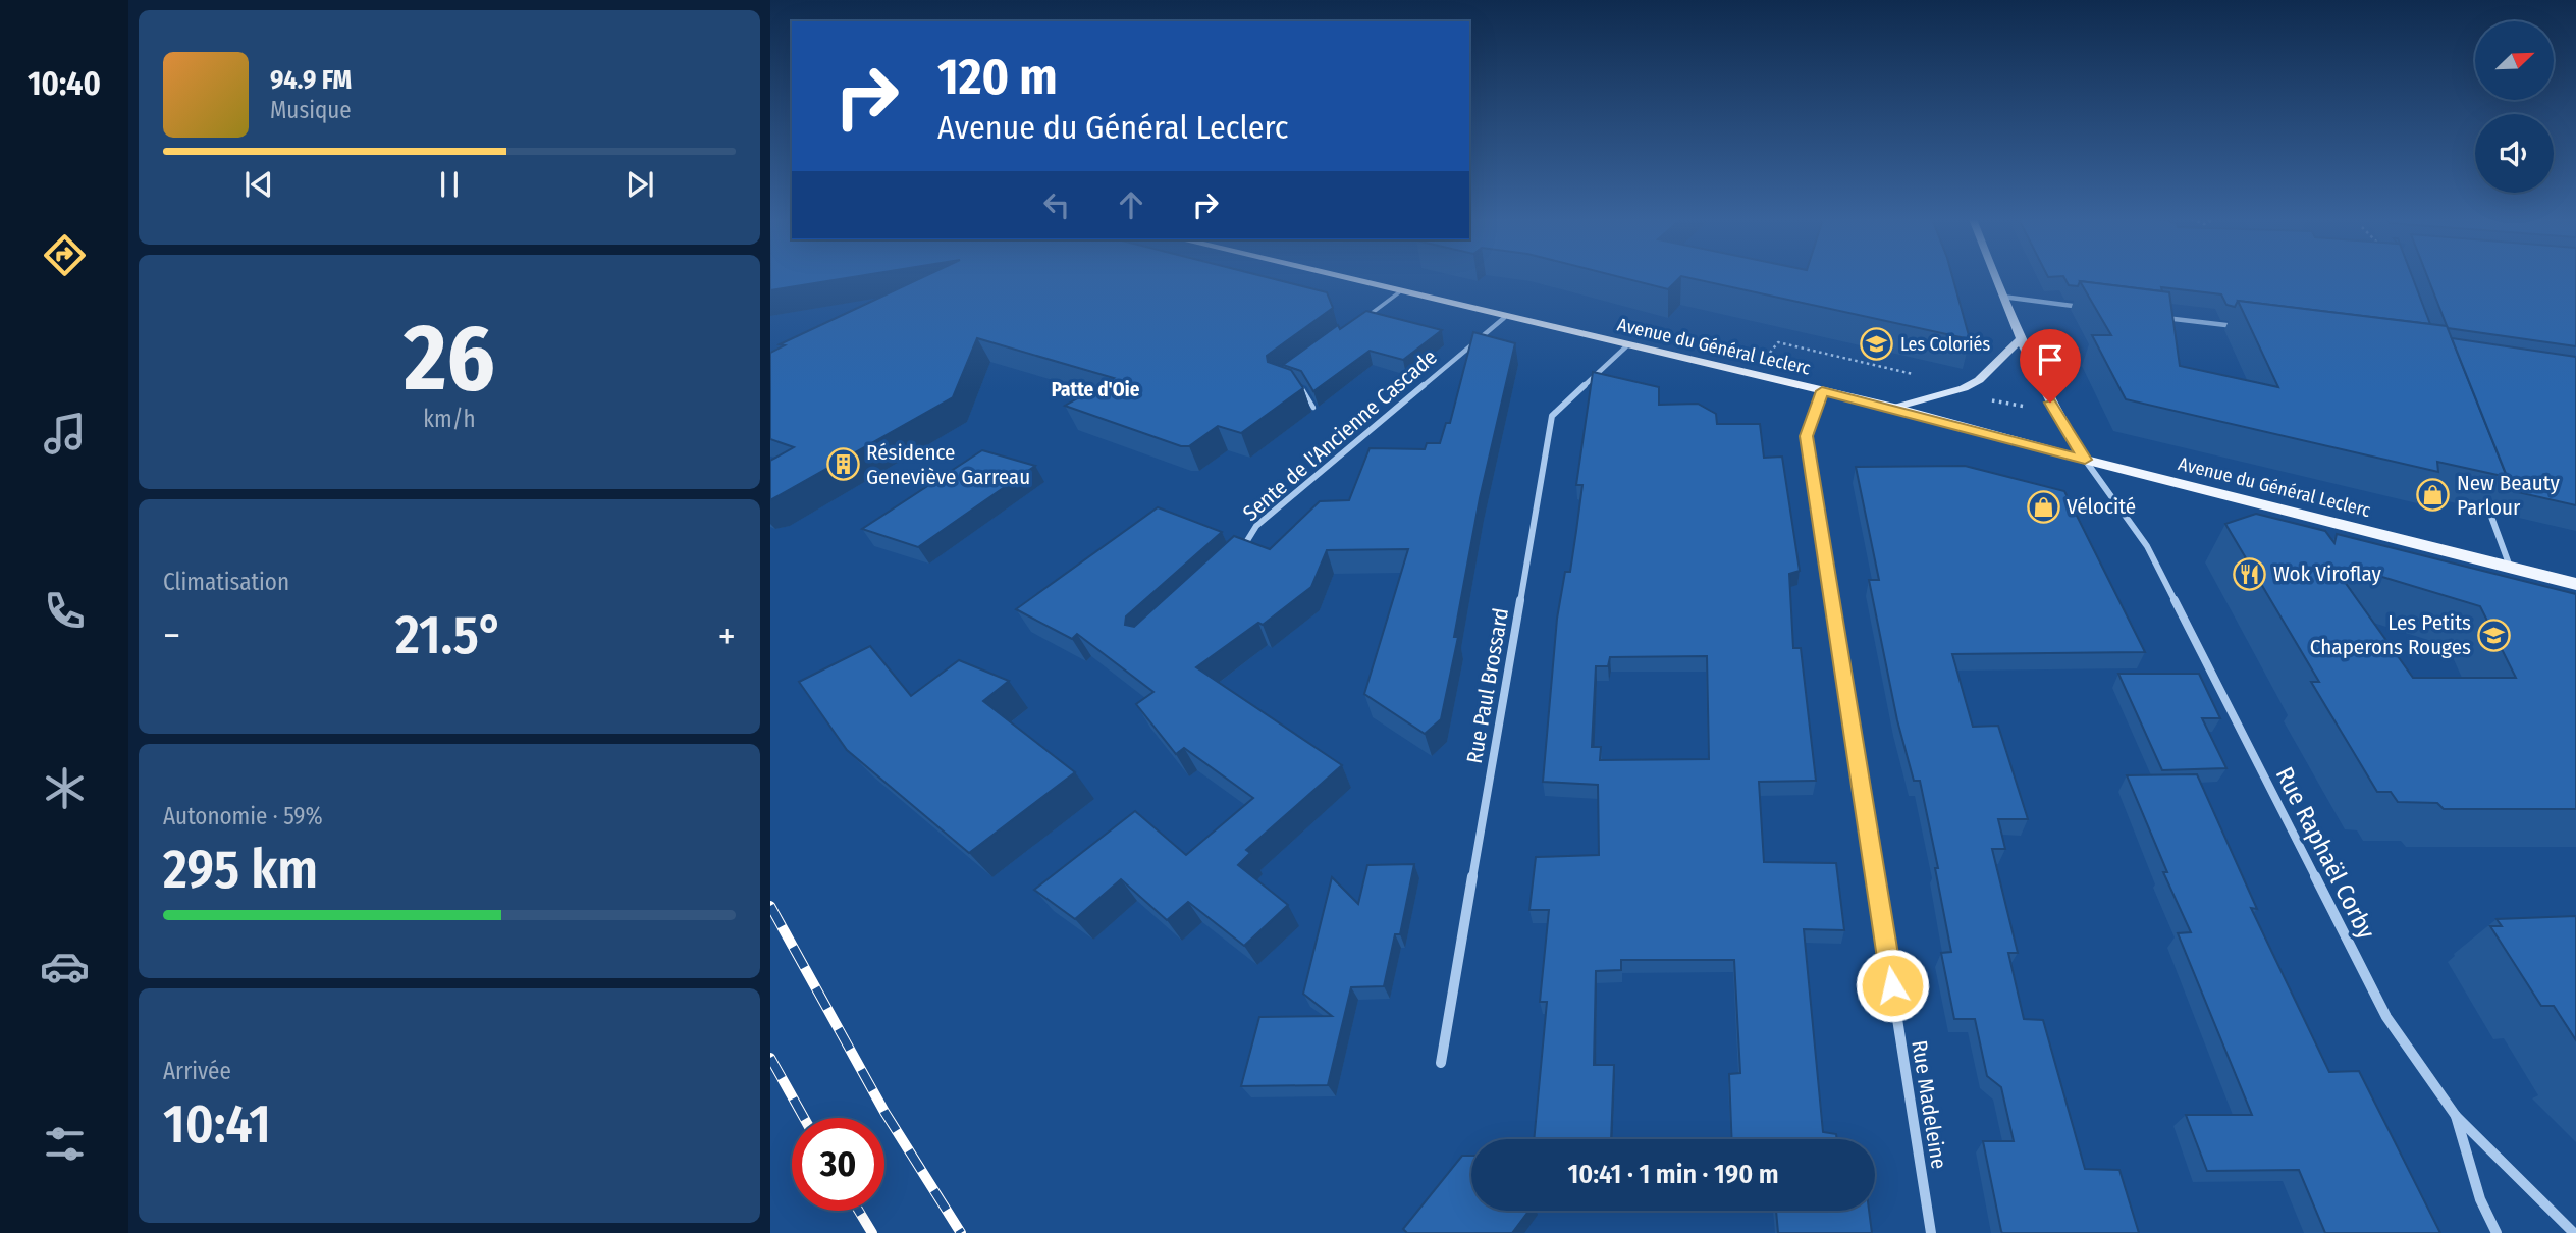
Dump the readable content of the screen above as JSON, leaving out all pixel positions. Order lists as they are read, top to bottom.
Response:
{
  "streets": {
    "main road": ["Avenue du Général Leclerc"],
    "street": [
      "Sente de l'Ancienne Cascade",
      "Rue Paul Brossard",
      "Rue Raphaël Corby",
      "Rue Madeleine"
    ]
  },
  "crossings": [
    ["Avenue du Général Leclerc", "Sente de l'Ancienne Cascade"],
    ["Avenue du Général Leclerc", "Rue Paul Brossard"],
    ["Avenue du Général Leclerc", "Rue Raphaël Corby"],
    ["Avenue du Général Leclerc", "Rue Madeleine"]
  ],
  "districts": ["Patte d'Oie"],
  "places": {
    "school or university": ["Les Coloriés", "Les Petits Chaperons Rouges"],
    "building": ["Résidence Geneviève Garreau"],
    "shop": ["New Beauty Parlour", "Vélocité"],
    "restaurant": ["Wok Viroflay"]
  },
  "north": "top right",
  "page": {
    "tabs": "10:40",
    "turn": ["120 m", "Avenue du Général Leclerc"],
    "song": ["94.9 FM", "Musique"],
    "tile": [
      ["26", "km/h"],
      "Climatisation",
      ["Autonomie · 59%", "295 km"],
      ["Arrivée", "10:41"]
    ],
    "heat": ["−", "21.5°", "+"],
    "limit": "30",
    "trip": "10:41 · 1 min · 190 m"
  }
}
